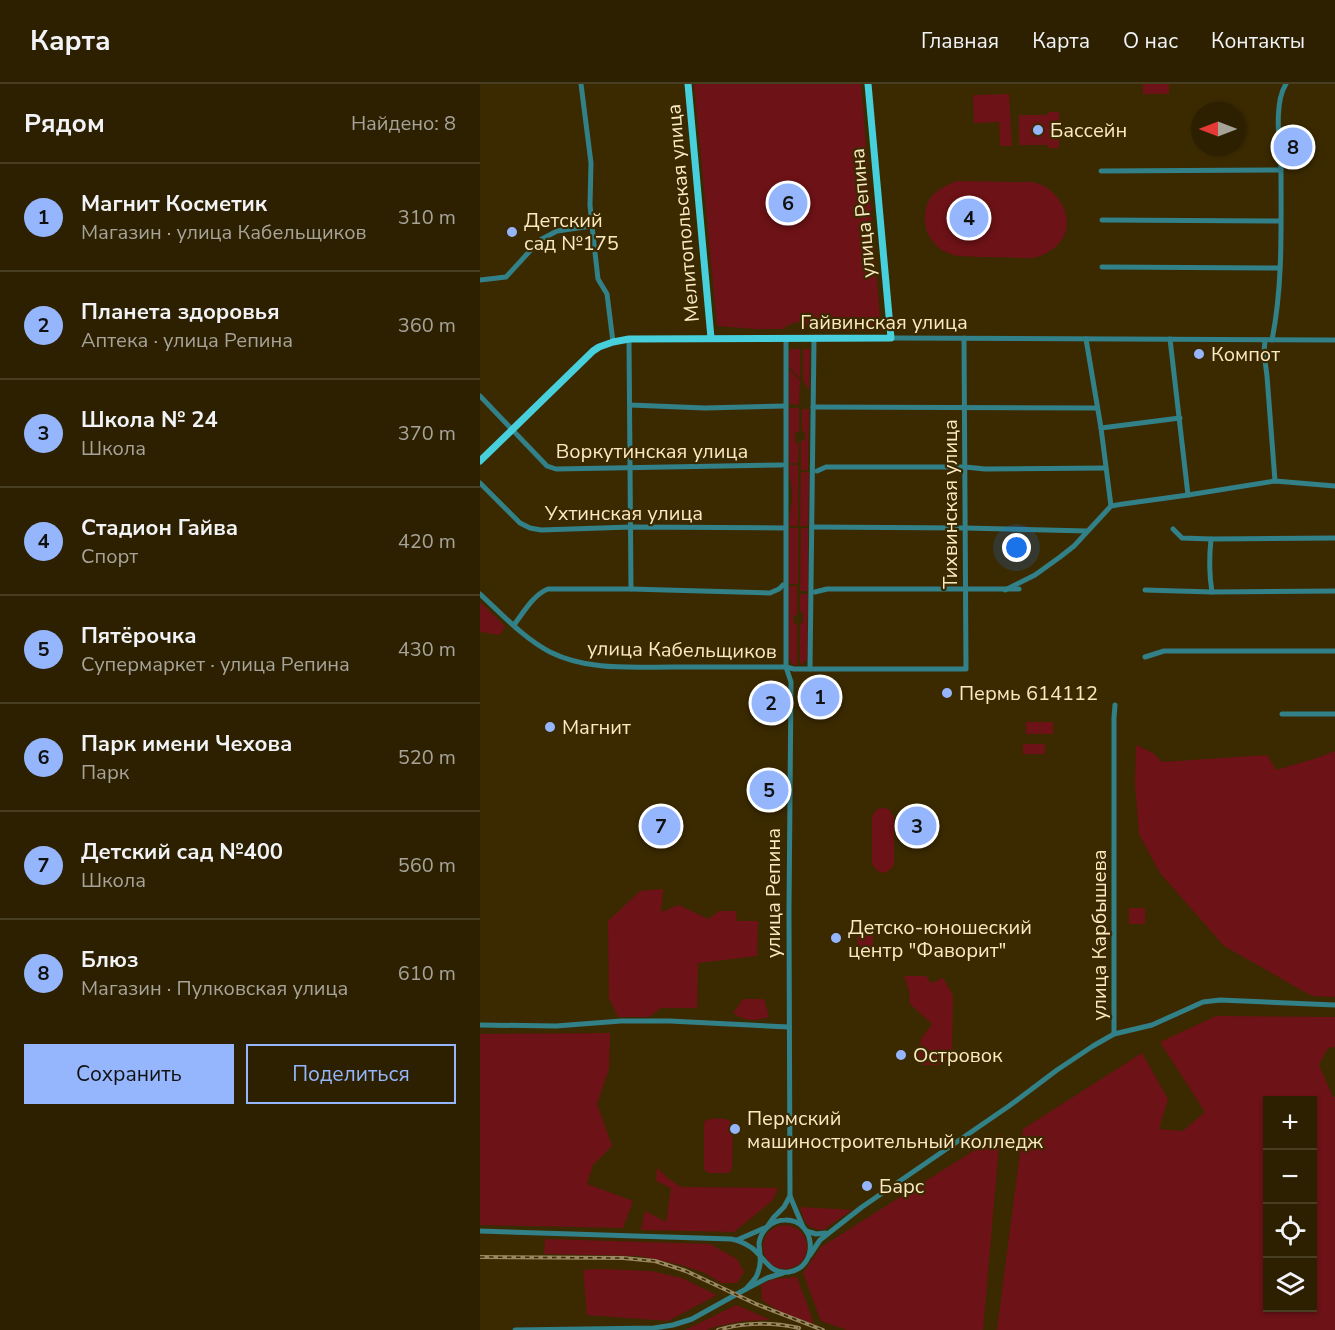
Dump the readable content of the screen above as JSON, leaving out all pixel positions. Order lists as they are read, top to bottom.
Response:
{
  "streets": {
    "main road": ["Мелитопольская улица", "улица Репина", "Гайвинская улица"],
    "street": [
      "Воркутинская улица",
      "Тихвинская улица",
      "Ухтинская улица",
      "улица Кабельщиков",
      "улица Карбышева"
    ]
  },
  "crossings": [
    ["Мелитопольская улица", "Гайвинская улица"],
    ["улица Репина", "Гайвинская улица"],
    ["улица Репина", "Ухтинская улица"],
    ["улица Репина", "улица Кабельщиков"],
    ["Гайвинская улица", "Воркутинская улица"],
    ["Гайвинская улица", "Тихвинская улица"],
    ["Тихвинская улица", "улица Кабельщиков"]
  ],
  "places": [
    "Бассейн",
    "Детский сад №175",
    "Компот",
    "Пермь 614112",
    "Магнит",
    "Детско-юношеский центр \"Фаворит\"",
    "Островок",
    "Пермский машиностроительный колледж",
    "Барс"
  ],
  "north": "left",
  "page": {
    "header": "Карта",
    "nav": [
      "Главная",
      "Карта",
      "О нас",
      "Контакты"
    ],
    "heading": ["Рядом", "Найдено: 8"],
    "pins": [
      "8",
      "6",
      "4",
      "1",
      "2",
      "5",
      "3",
      "7"
    ],
    "list": [
      {
        "mark": "1",
        "name": "Магнит Косметик",
        "note": "Магазин · улица Кабельщиков",
        "value": "310 m"
      },
      {
        "mark": "2",
        "name": "Планета здоровья",
        "note": "Аптека · улица Репина",
        "value": "360 m"
      },
      {
        "mark": "3",
        "name": "Школа № 24",
        "note": "Школа",
        "value": "370 m"
      },
      {
        "mark": "4",
        "name": "Стадион Гайва",
        "note": "Спорт",
        "value": "420 m"
      },
      {
        "mark": "5",
        "name": "Пятёрочка",
        "note": "Супермаркет · улица Репина",
        "value": "430 m"
      },
      {
        "mark": "6",
        "name": "Парк имени Чехова",
        "note": "Парк",
        "value": "520 m"
      },
      {
        "mark": "7",
        "name": "Детский сад №400",
        "note": "Школа",
        "value": "560 m"
      },
      {
        "mark": "8",
        "name": "Блюз",
        "note": "Магазин · Пулковская улица",
        "value": "610 m"
      }
    ],
    "buttons": ["Сохранить", "Поделиться"],
    "map_buttons": ["+", "−"]
  }
}
